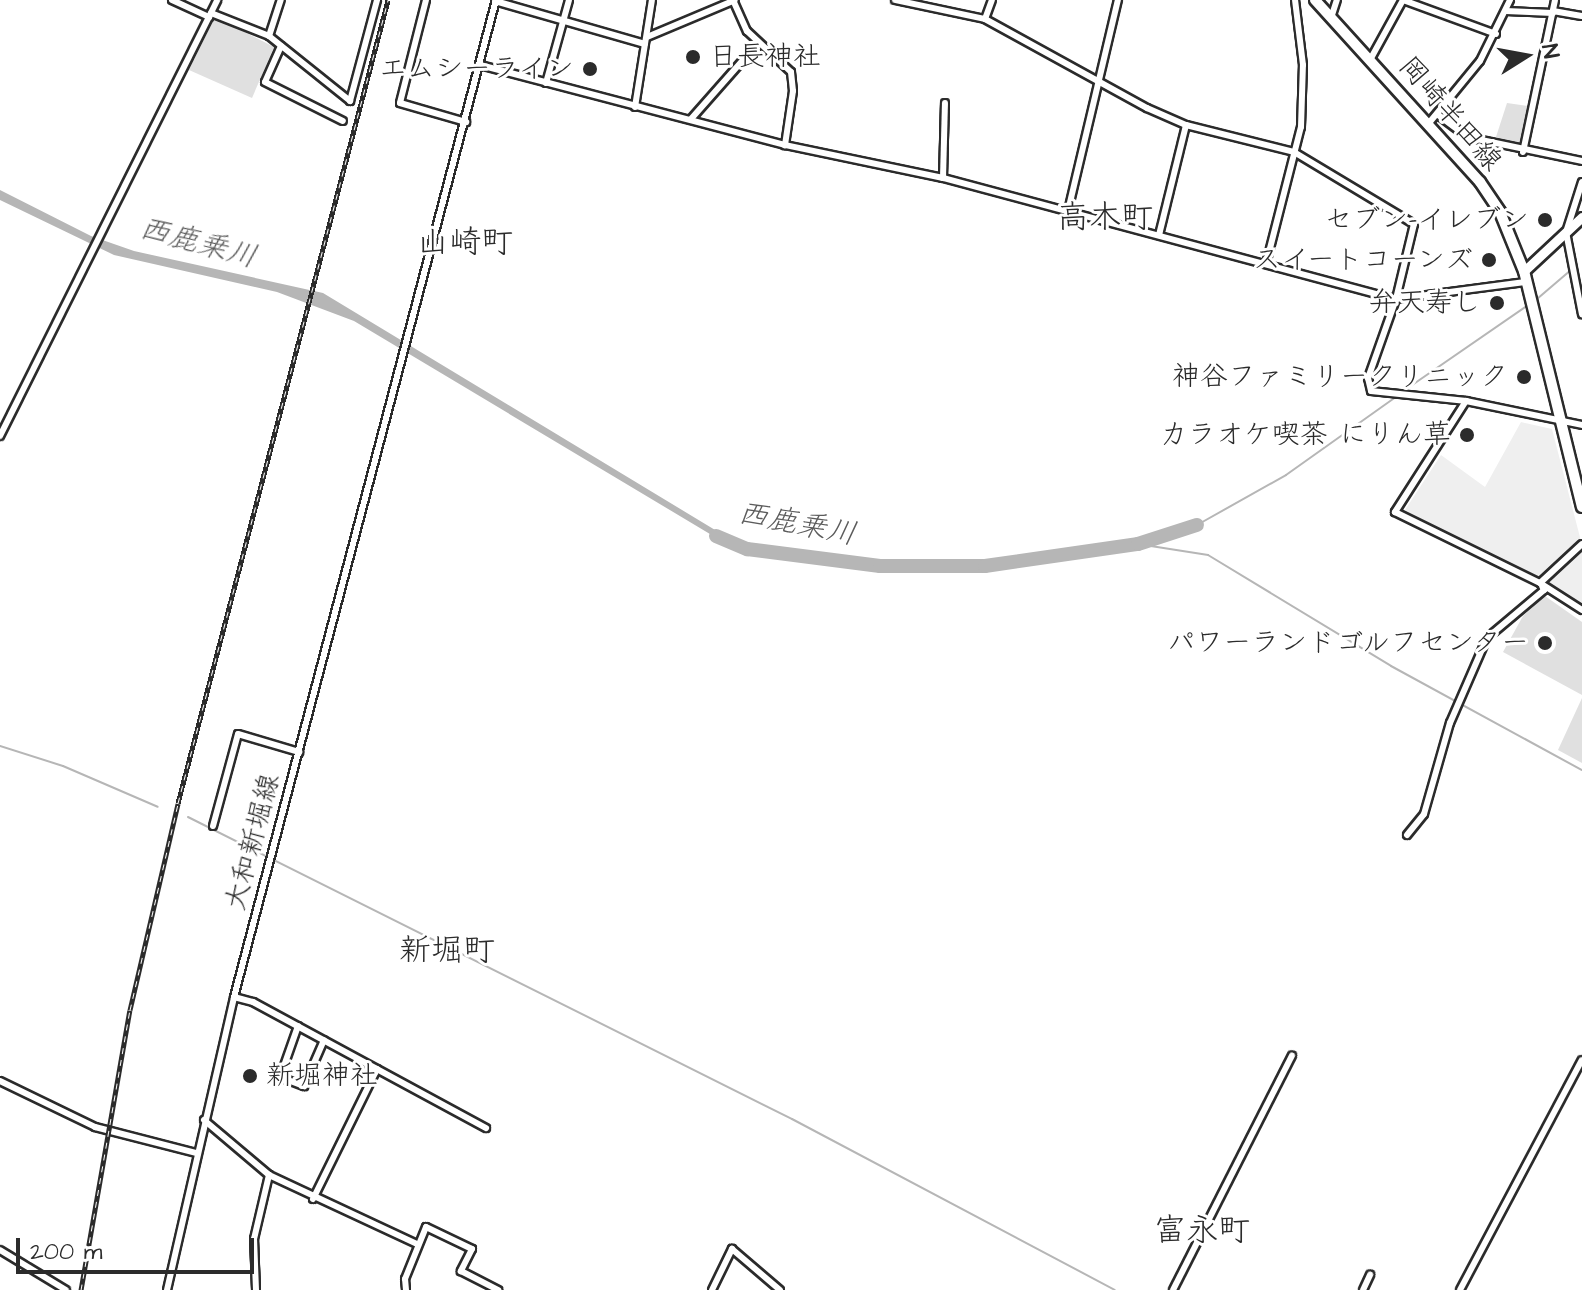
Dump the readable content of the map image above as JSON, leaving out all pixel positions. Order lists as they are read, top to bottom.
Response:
{
  "streets": {
    "main road": ["岡崎半田線"],
    "street": ["大和新堀線"]
  },
  "districts": [
    "高木町",
    "山崎町",
    "新堀町",
    "富永町"
  ],
  "water": ["西鹿乗川"],
  "places": [
    "日長神社",
    "エムシーライン",
    "セブン-イレブン",
    "スイートコーンズ",
    "弁天寿し",
    "神谷ファミリークリニック",
    "カラオケ喫茶 にりん草",
    "パワーランドゴルフセンター",
    "新堀神社"
  ],
  "scale_bar": "200 m",
  "north": "right"
}
